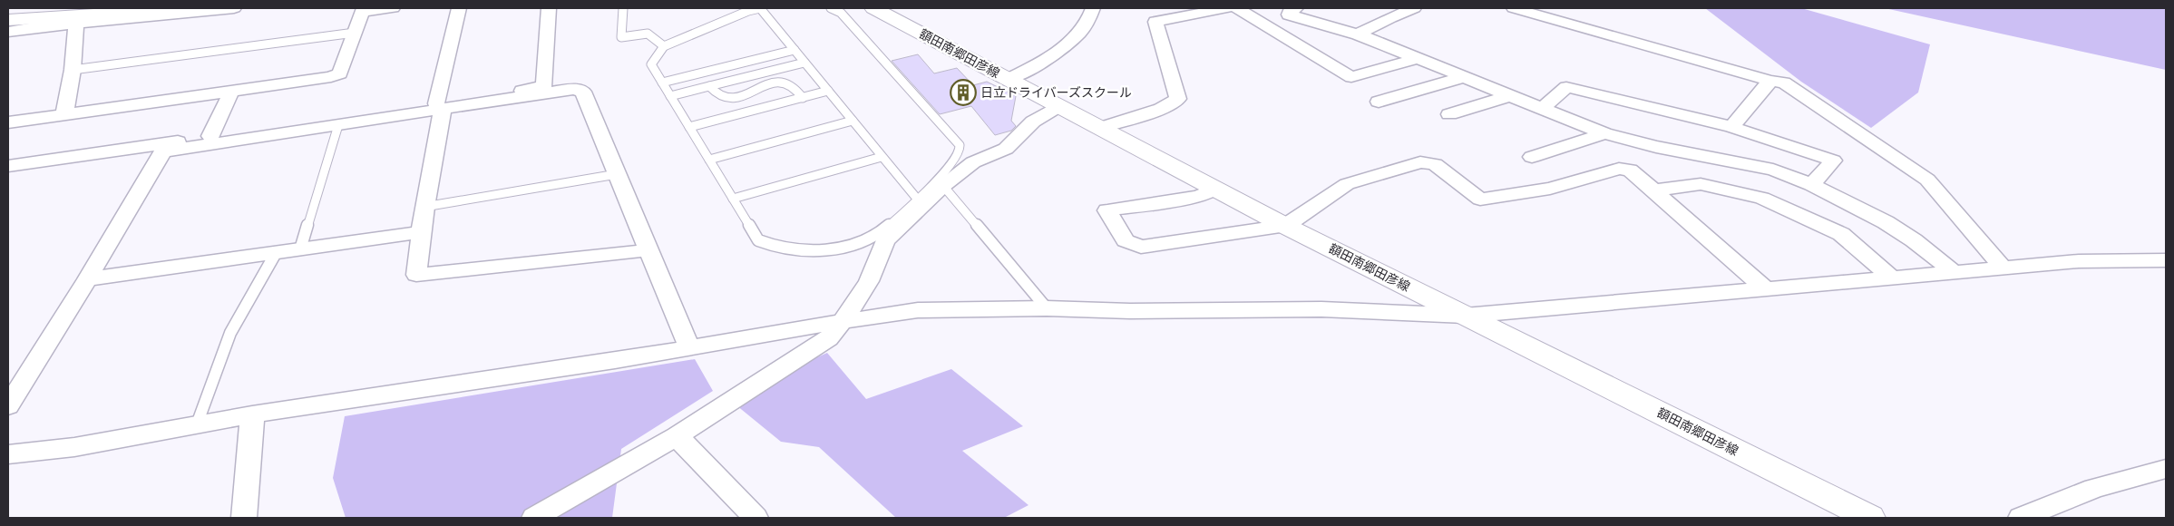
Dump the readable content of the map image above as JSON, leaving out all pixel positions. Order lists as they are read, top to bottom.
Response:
{
  "streets": {
    "main road": ["額田南郷田彦線"]
  },
  "places": {
    "building": ["日立ドライバーズスクール"]
  }
}
